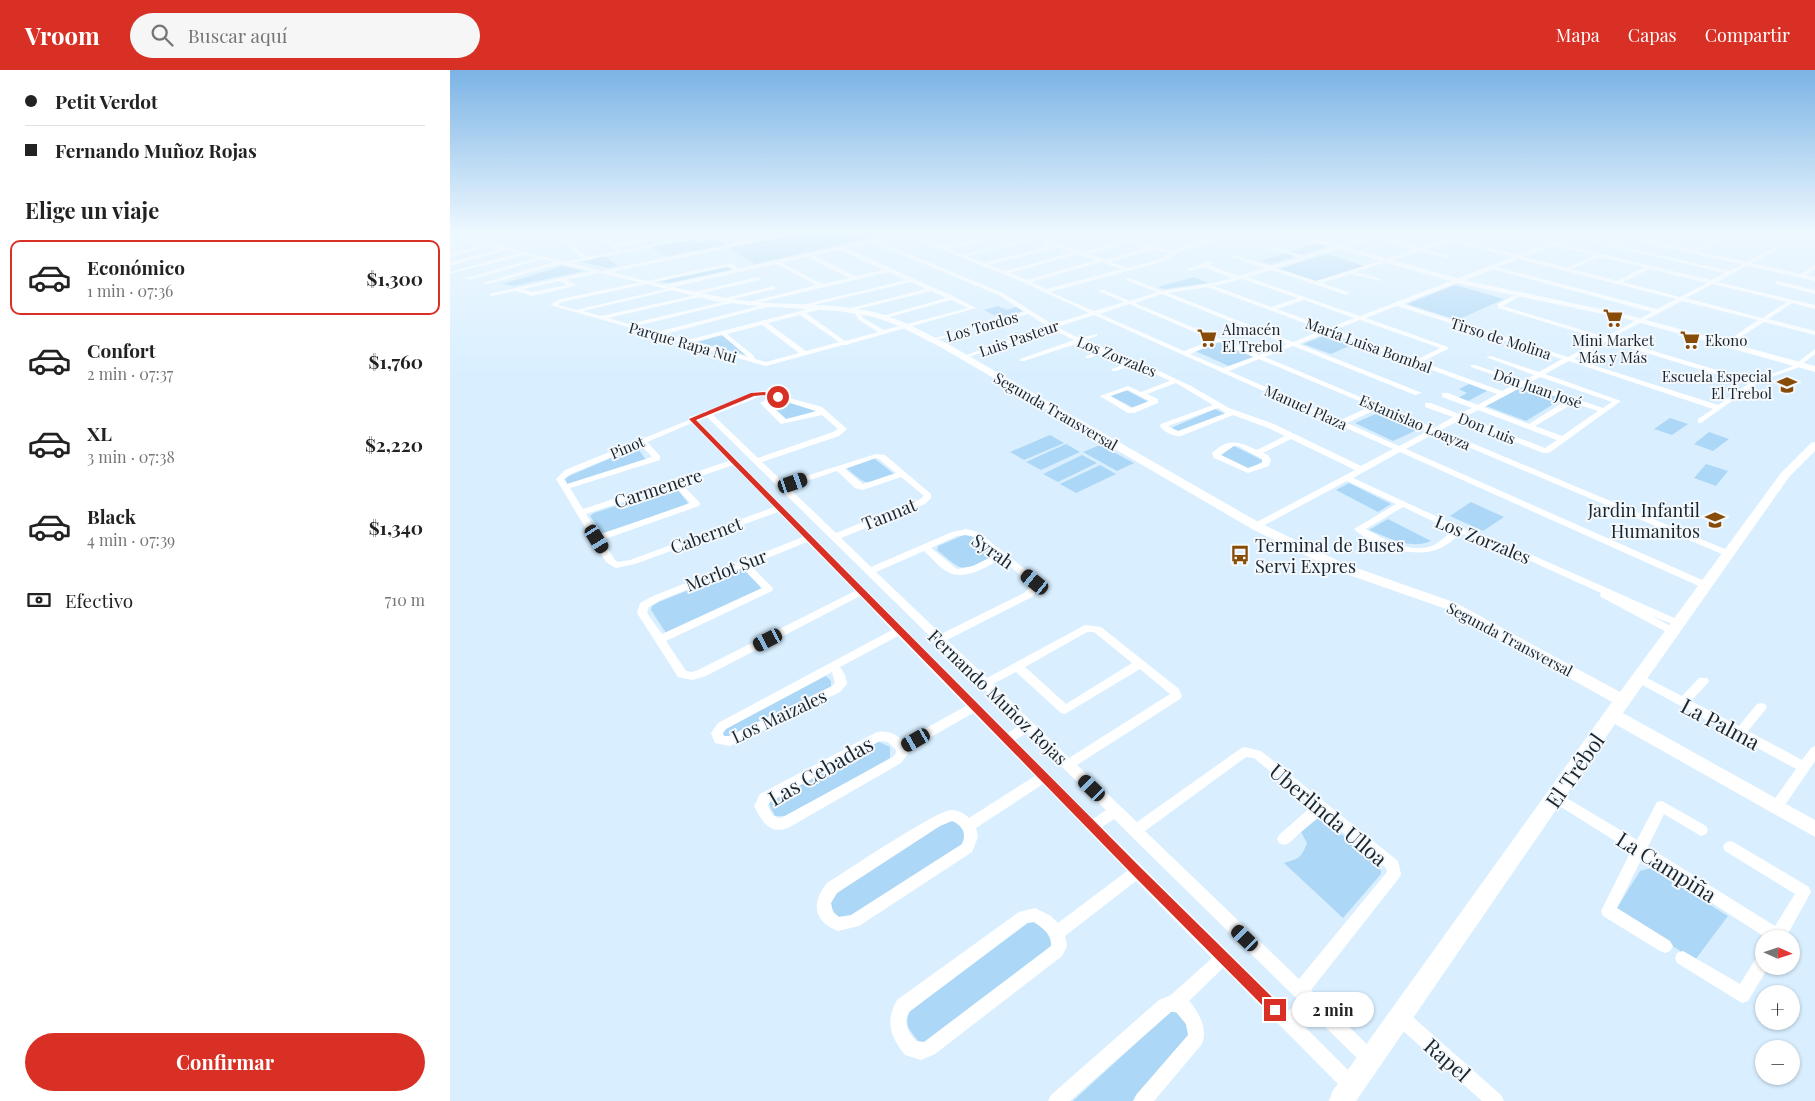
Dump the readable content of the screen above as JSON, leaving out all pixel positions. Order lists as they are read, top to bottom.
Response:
{
  "streets": {
    "street": [
      "Los Tordos",
      "Luis Pasteur",
      "Tirso de Molina",
      "Parque Rapa Nui",
      "María Luisa Bombal",
      "Los Zorzales",
      "Dón Juan José",
      "Manuel Plaza",
      "Segunda Transversal",
      "Estanislao Loayza",
      "Don Luis",
      "Pinot",
      "Carmenere",
      "Tannat",
      "Cabernet",
      "Syrah",
      "Merlot Sur",
      "Fernando Muñoz Rojas",
      "Los Maizales",
      "La Palma",
      "Las Cebadas",
      "El Trébol",
      "Uberlinda Ulloa",
      "La Campiña",
      "Rapel"
    ]
  },
  "crossings": [
    ["Los Tordos", "Los Zorzales"],
    ["Los Tordos", "Segunda Transversal"],
    ["Luis Pasteur", "María Luisa Bombal"],
    ["Luis Pasteur", "Los Zorzales"],
    ["Luis Pasteur", "Manuel Plaza"],
    ["Luis Pasteur", "Segunda Transversal"],
    ["Luis Pasteur", "Estanislao Loayza"],
    ["Parque Rapa Nui", "Segunda Transversal"],
    ["Los Zorzales", "El Trébol"],
    ["Manuel Plaza", "El Trébol"],
    ["Segunda Transversal", "El Trébol"],
    ["Estanislao Loayza", "El Trébol"],
    ["Pinot", "Fernando Muñoz Rojas"],
    ["Carmenere", "Fernando Muñoz Rojas"],
    ["Tannat", "Fernando Muñoz Rojas"],
    ["Cabernet", "Fernando Muñoz Rojas"],
    ["Syrah", "Fernando Muñoz Rojas"],
    ["Merlot Sur", "Fernando Muñoz Rojas"],
    ["Fernando Muñoz Rojas", "Los Maizales"],
    ["Fernando Muñoz Rojas", "Las Cebadas"],
    ["Fernando Muñoz Rojas", "El Trébol"],
    ["Fernando Muñoz Rojas", "Uberlinda Ulloa"],
    ["La Palma", "El Trébol"],
    ["El Trébol", "La Campiña"],
    ["El Trébol", "Rapel"]
  ],
  "places": {
    "supermarket": ["Mini Market Más y Más", "Almacén El Trebol", "Ekono"],
    "school or university": ["Escuela Especial El Trebol", "Jardin Infantil Humanitos"],
    "bus stop": ["Terminal de Buses Servi Expres"]
  },
  "north": "right",
  "page": {
    "header": "Vroom",
    "search": "Buscar aquí",
    "nav": ["Mapa", "Capas", "Compartir"],
    "banner": ["Petit Verdot", "Fernando Muñoz Rojas"],
    "heading": "Elige un viaje",
    "list": [
      {
        "name": "Económico",
        "note": "1 min · 07:36",
        "value": "$1,300"
      },
      {
        "name": "Confort",
        "note": "2 min · 07:37",
        "value": "$1,760"
      },
      {
        "name": "XL",
        "note": "3 min · 07:38",
        "value": "$2,220"
      },
      {
        "name": "Black",
        "note": "4 min · 07:39",
        "value": "$1,340"
      }
    ],
    "pay": ["Efectivo", "710 m"],
    "map_buttons": ["+", "−"],
    "bubble": "2 min",
    "buttons": "Confirmar"
  }
}
